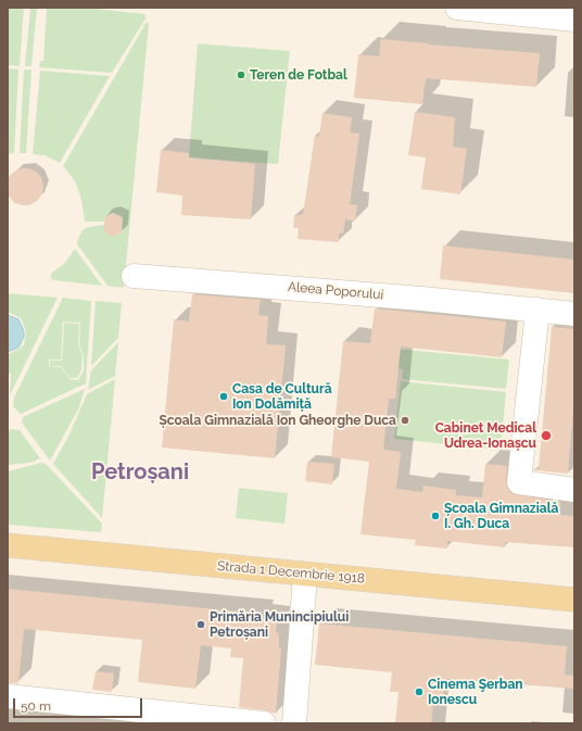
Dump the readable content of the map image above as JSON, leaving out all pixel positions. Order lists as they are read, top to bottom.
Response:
{
  "streets": {
    "main road": ["Strada 1 Decembrie 1918"],
    "street": ["Aleea Poporului"]
  },
  "districts": ["Petroșani"],
  "places": [
    "Teren de Fotbal",
    "Casa de Cultură Ion Dolămiță",
    "Școala Gimnazială Ion Gheorghe Duca",
    "Cabinet Medical Udrea-Ionașcu",
    "Școala Gimnazială I. Gh. Duca",
    "Primăria Munincipiului Petroșani",
    "Cinema Şerban Ionescu"
  ],
  "scale_bar": "50 m"
}
